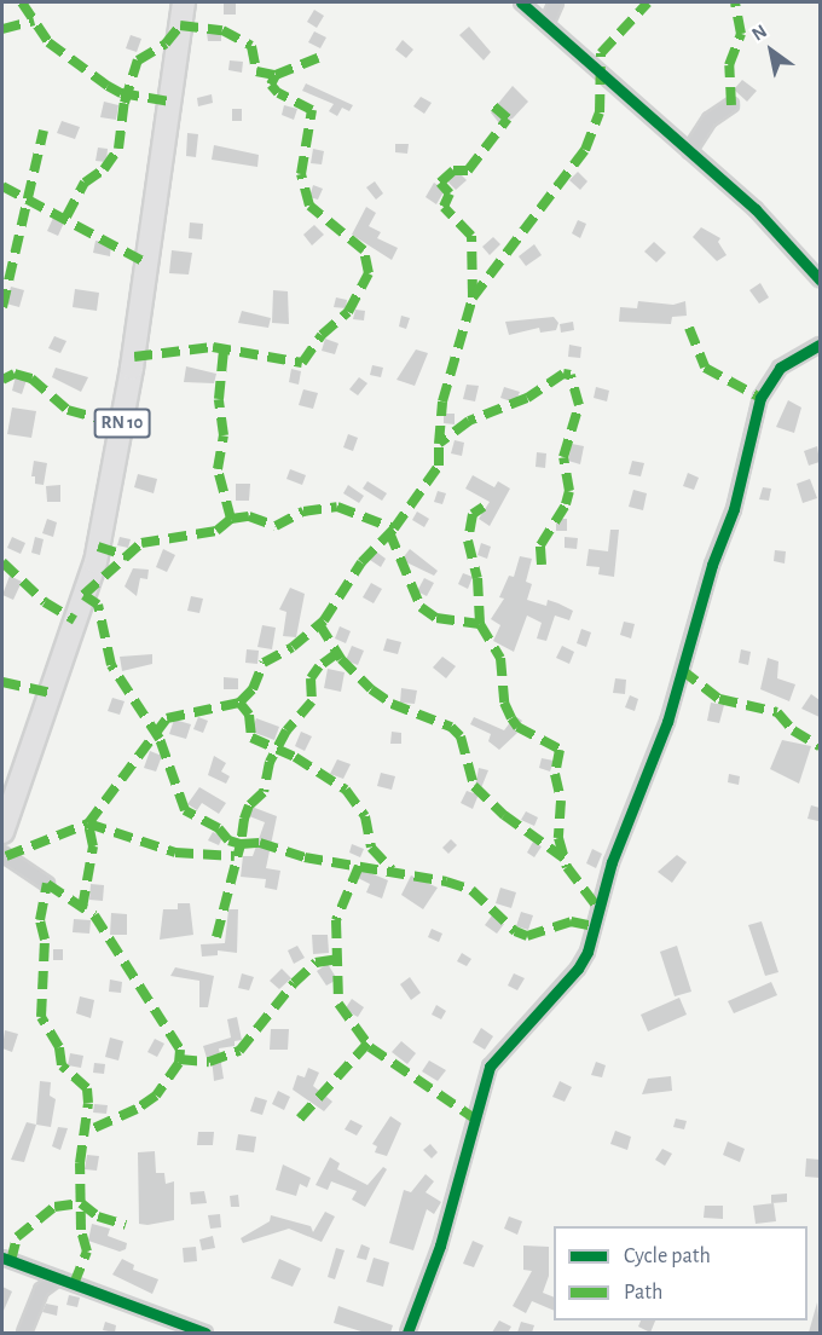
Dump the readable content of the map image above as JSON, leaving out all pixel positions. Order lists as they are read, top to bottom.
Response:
{
  "streets": {
    "main road": ["RN 10"]
  },
  "legend": ["Cycle path", "Path"],
  "north": "top left"
}
